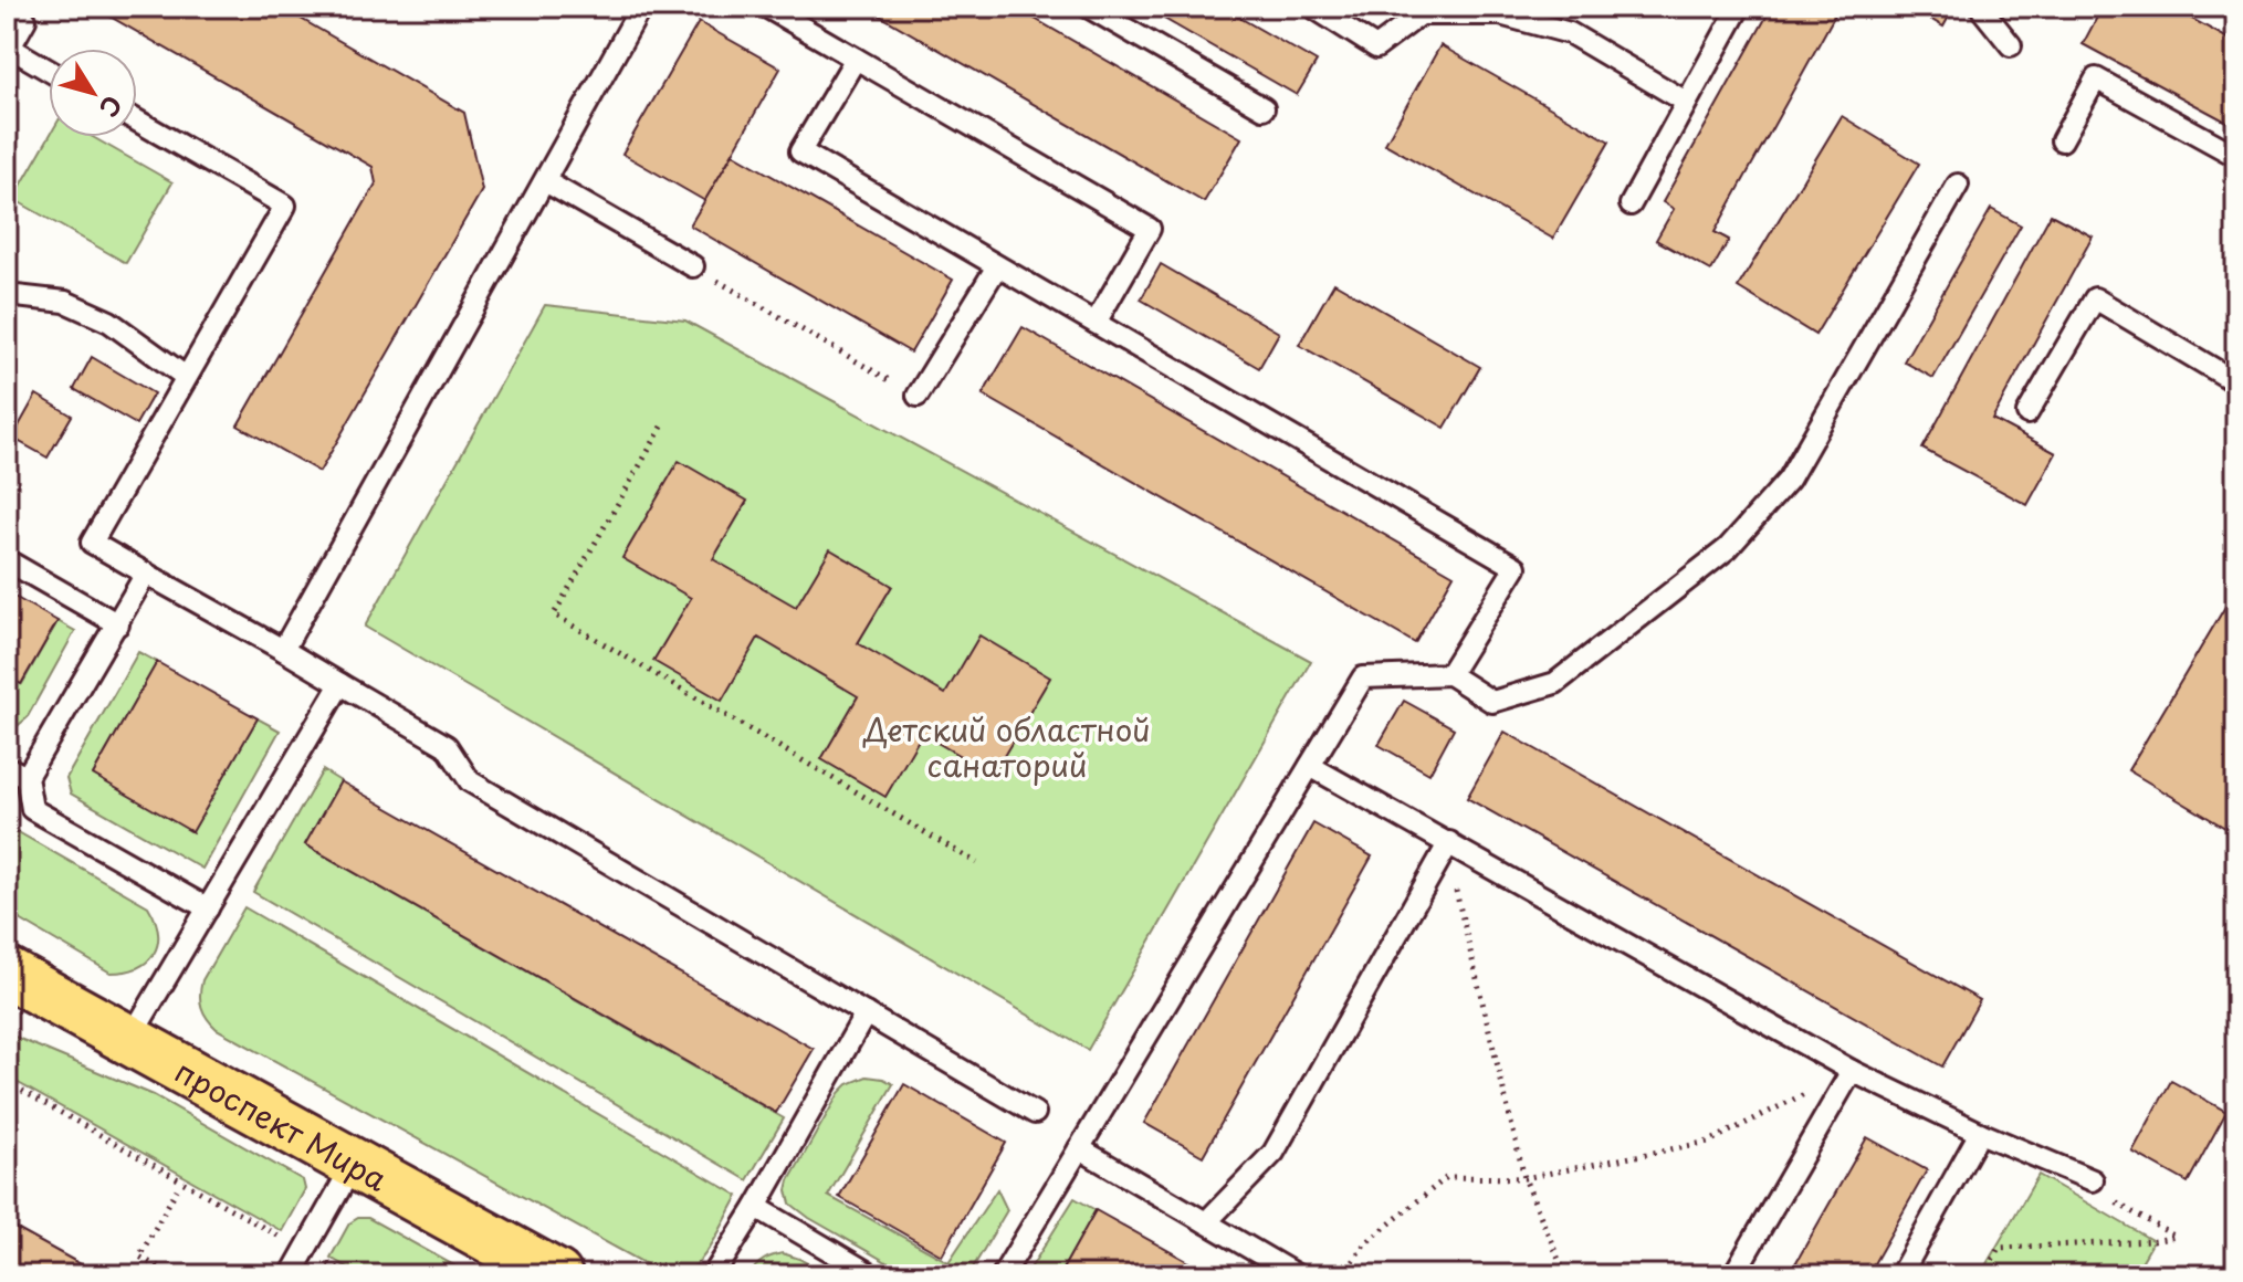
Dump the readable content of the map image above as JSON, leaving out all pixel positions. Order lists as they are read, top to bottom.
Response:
{
  "streets": {
    "main road": ["проспект Мира"]
  },
  "parks": ["Детский областной санаторий"],
  "north": "bottom right"
}
